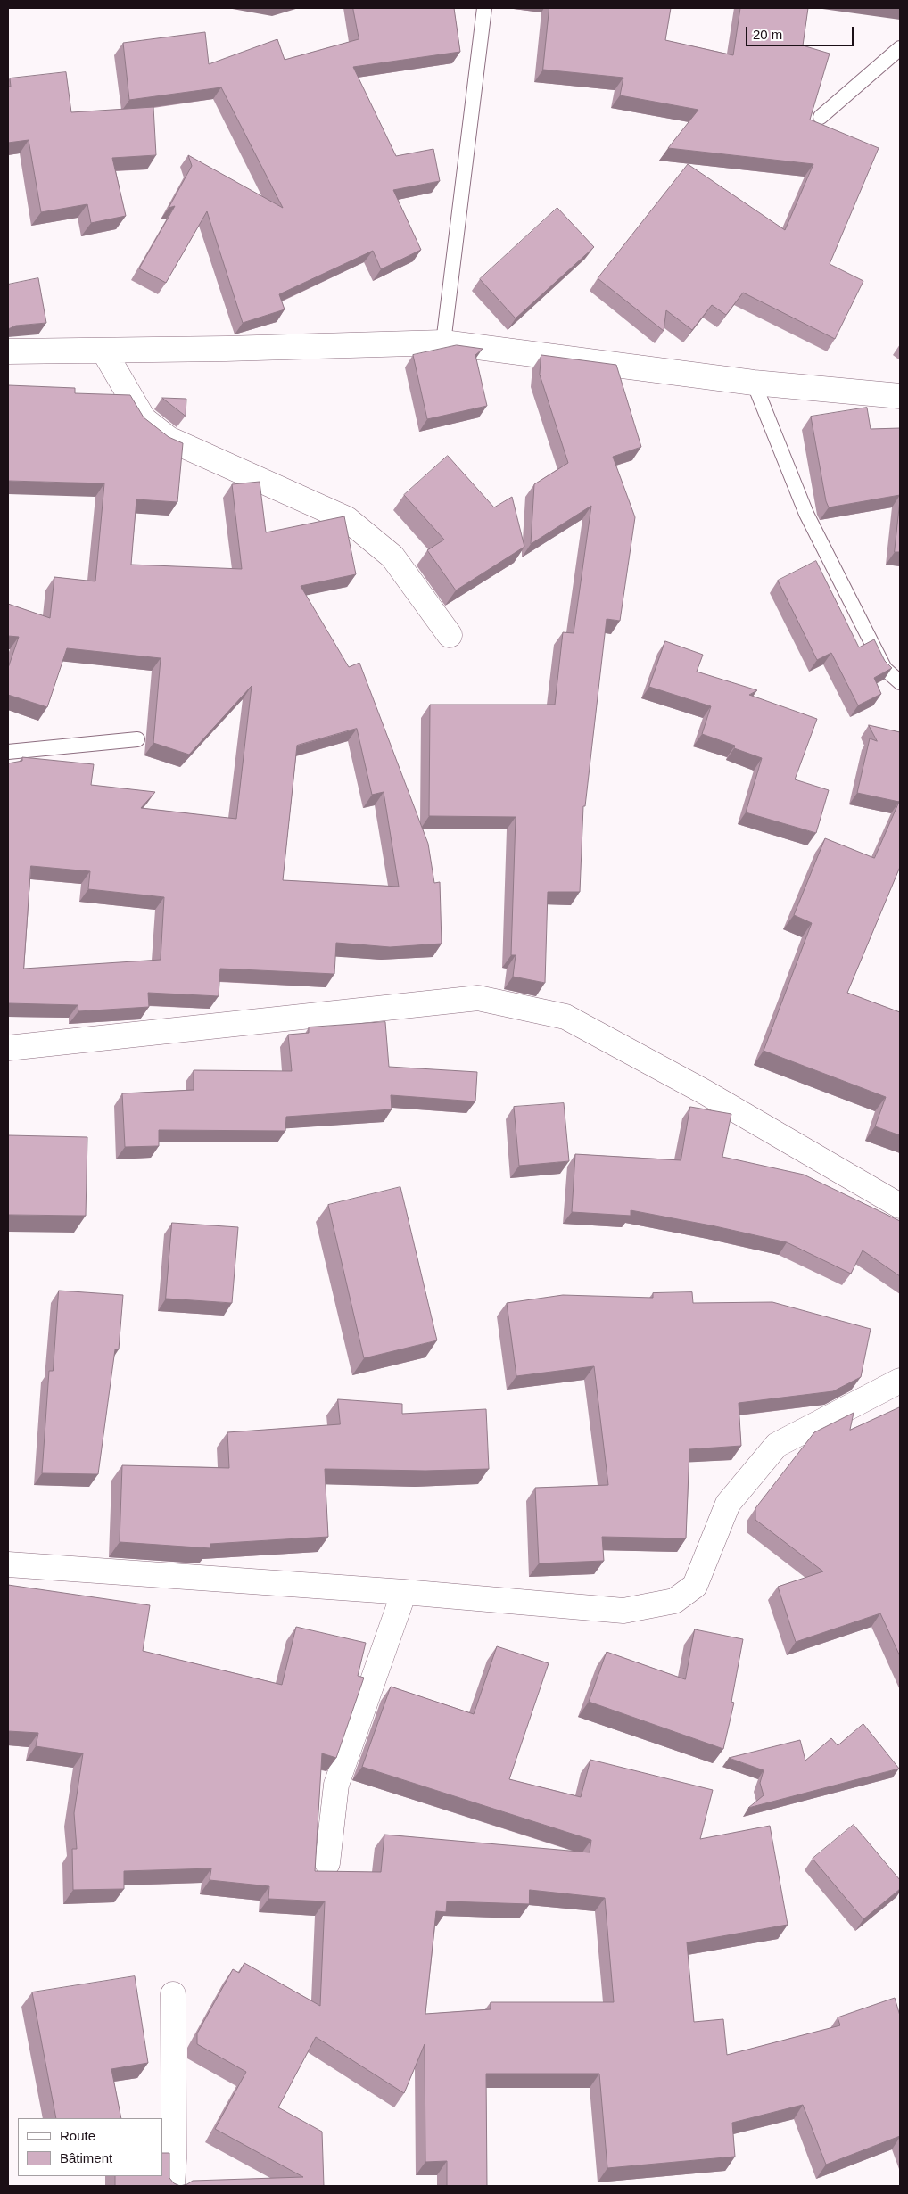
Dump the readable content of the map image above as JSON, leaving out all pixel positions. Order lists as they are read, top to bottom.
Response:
{
  "legend": ["Route", "Bâtiment"],
  "scale_bar": "20 m"
}
